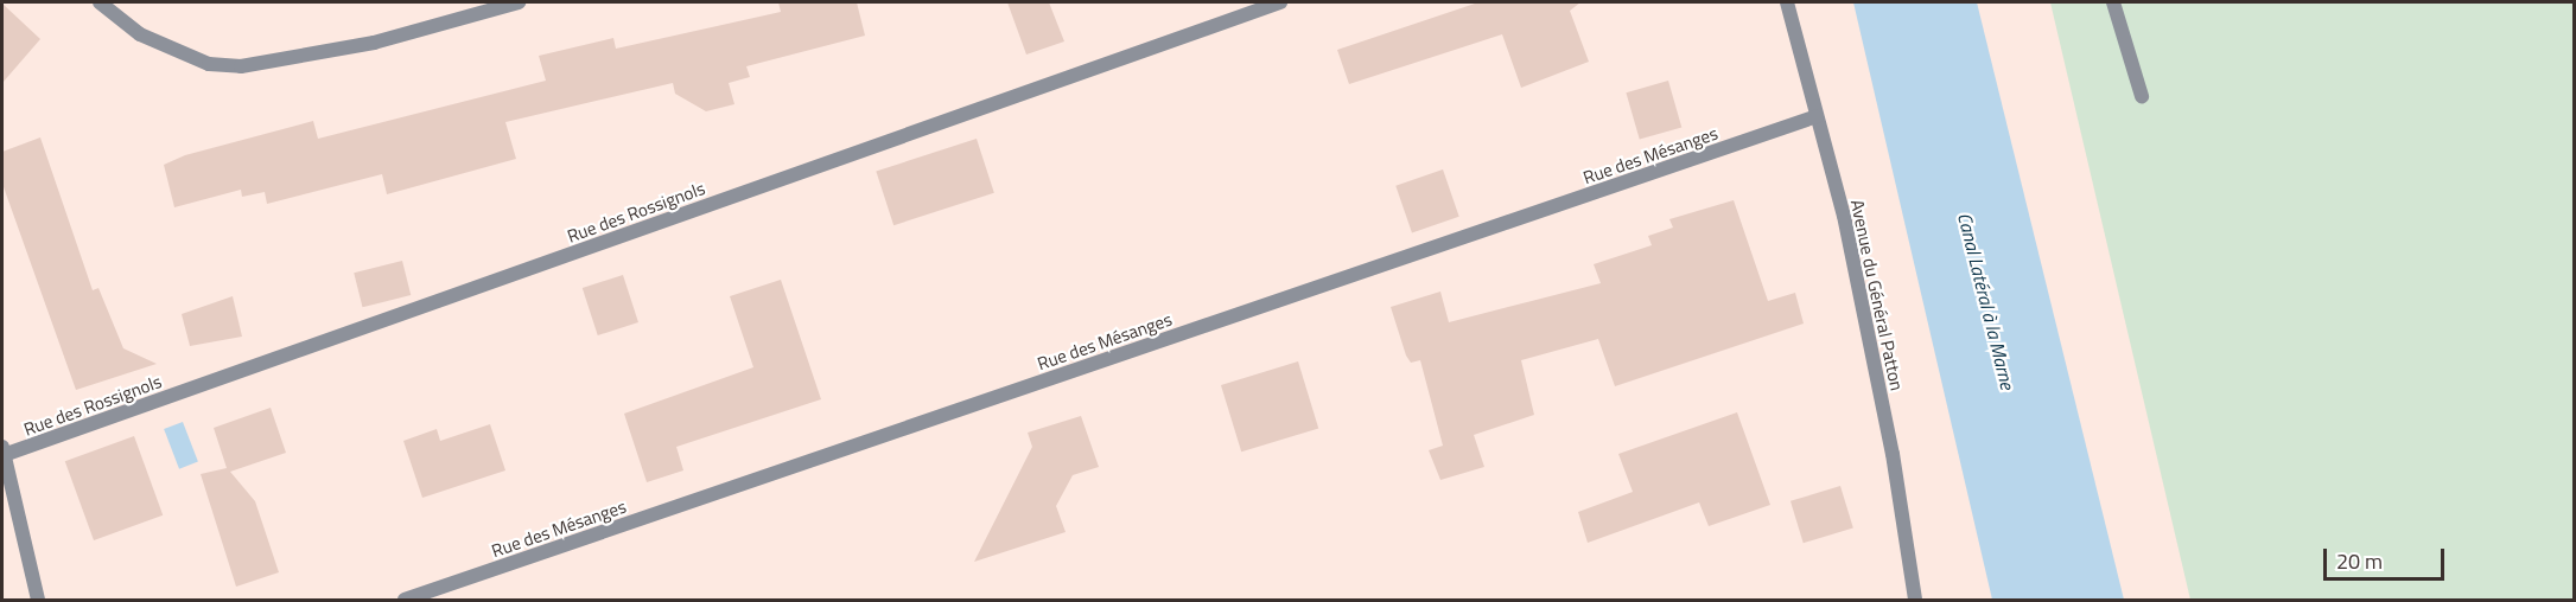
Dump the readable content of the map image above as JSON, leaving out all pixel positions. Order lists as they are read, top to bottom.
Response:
{
  "streets": {
    "street": ["Rue des Mésanges", "Rue des Rossignols", "Avenue du Général Patton"]
  },
  "crossings": [
    ["Rue des Mésanges", "Avenue du Général Patton"]
  ],
  "water": ["Canal Latéral à la Marne"],
  "scale_bar": "20 m"
}
